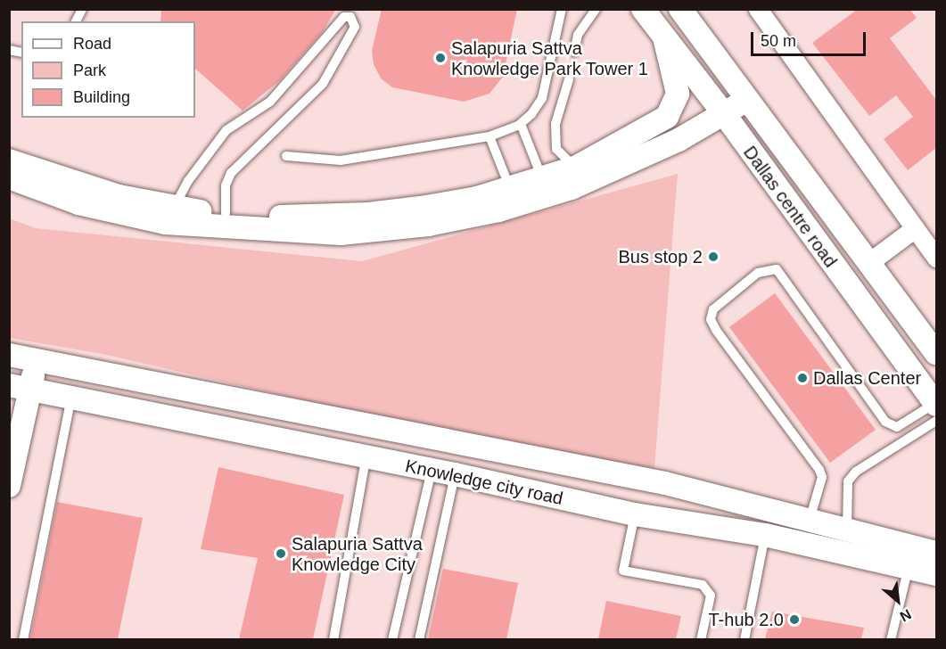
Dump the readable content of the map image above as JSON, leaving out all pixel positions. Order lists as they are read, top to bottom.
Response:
{
  "streets": {
    "street": ["Dallas centre road", "Knowledge city road"]
  },
  "places": [
    "Salapuria Sattva Knowledge Park Tower 1",
    "Bus stop 2",
    "Dallas Center",
    "Salapuria Sattva Knowledge City",
    "T-hub 2.0"
  ],
  "legend": ["Road", "Park", "Building"],
  "scale_bar": "50 m",
  "north": "bottom right"
}
